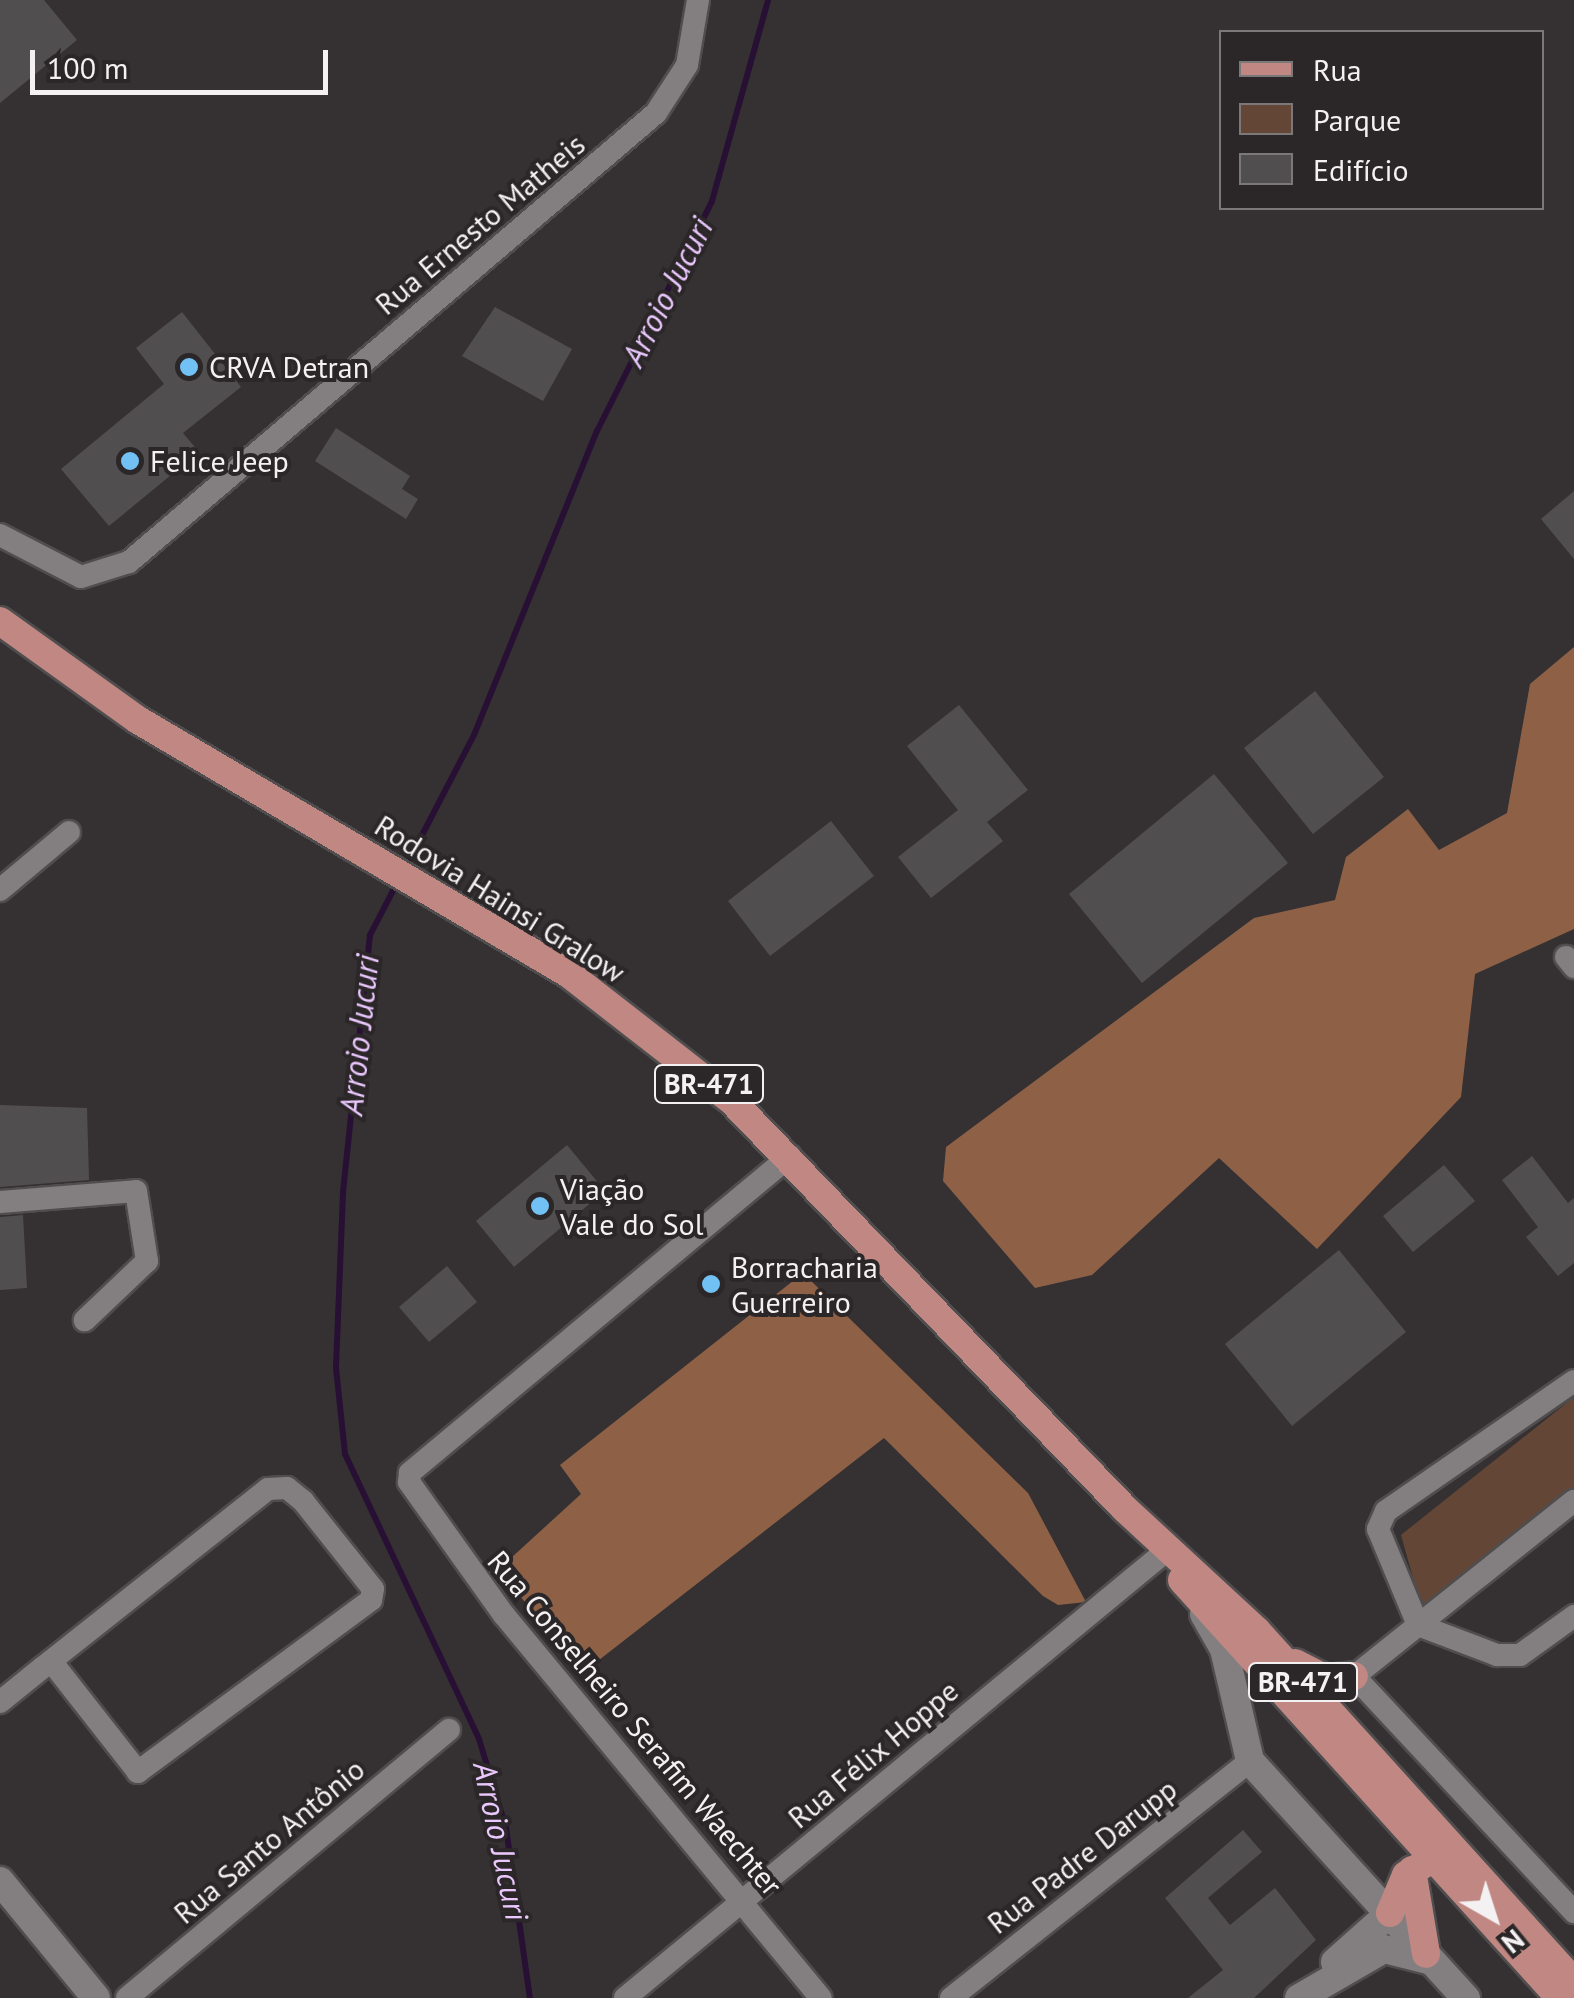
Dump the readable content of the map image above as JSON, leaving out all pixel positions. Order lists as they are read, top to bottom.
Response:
{
  "streets": {
    "main road": ["Rodovia Hainsi Gralow", "BR-471"],
    "street": [
      "Rua Ernesto Matheis",
      "Rua Conselheiro Serafim Waechter",
      "Rua Félix Hoppe",
      "Rua Santo Antônio",
      "Rua Padre Darupp"
    ]
  },
  "crossings": [
    ["Rodovia Hainsi Gralow", "Rua Conselheiro Serafim Waechter"],
    ["Rodovia Hainsi Gralow", "Rua Félix Hoppe"],
    ["Rua Conselheiro Serafim Waechter", "Rua Félix Hoppe"]
  ],
  "water": ["Arroio Jucuri"],
  "places": [
    "CRVA Detran",
    "Felice Jeep",
    "Viação Vale do Sol",
    "Borracharia Guerreiro"
  ],
  "legend": ["Rua", "Parque", "Edifício"],
  "scale_bar": "100 m",
  "north": "bottom right"
}
